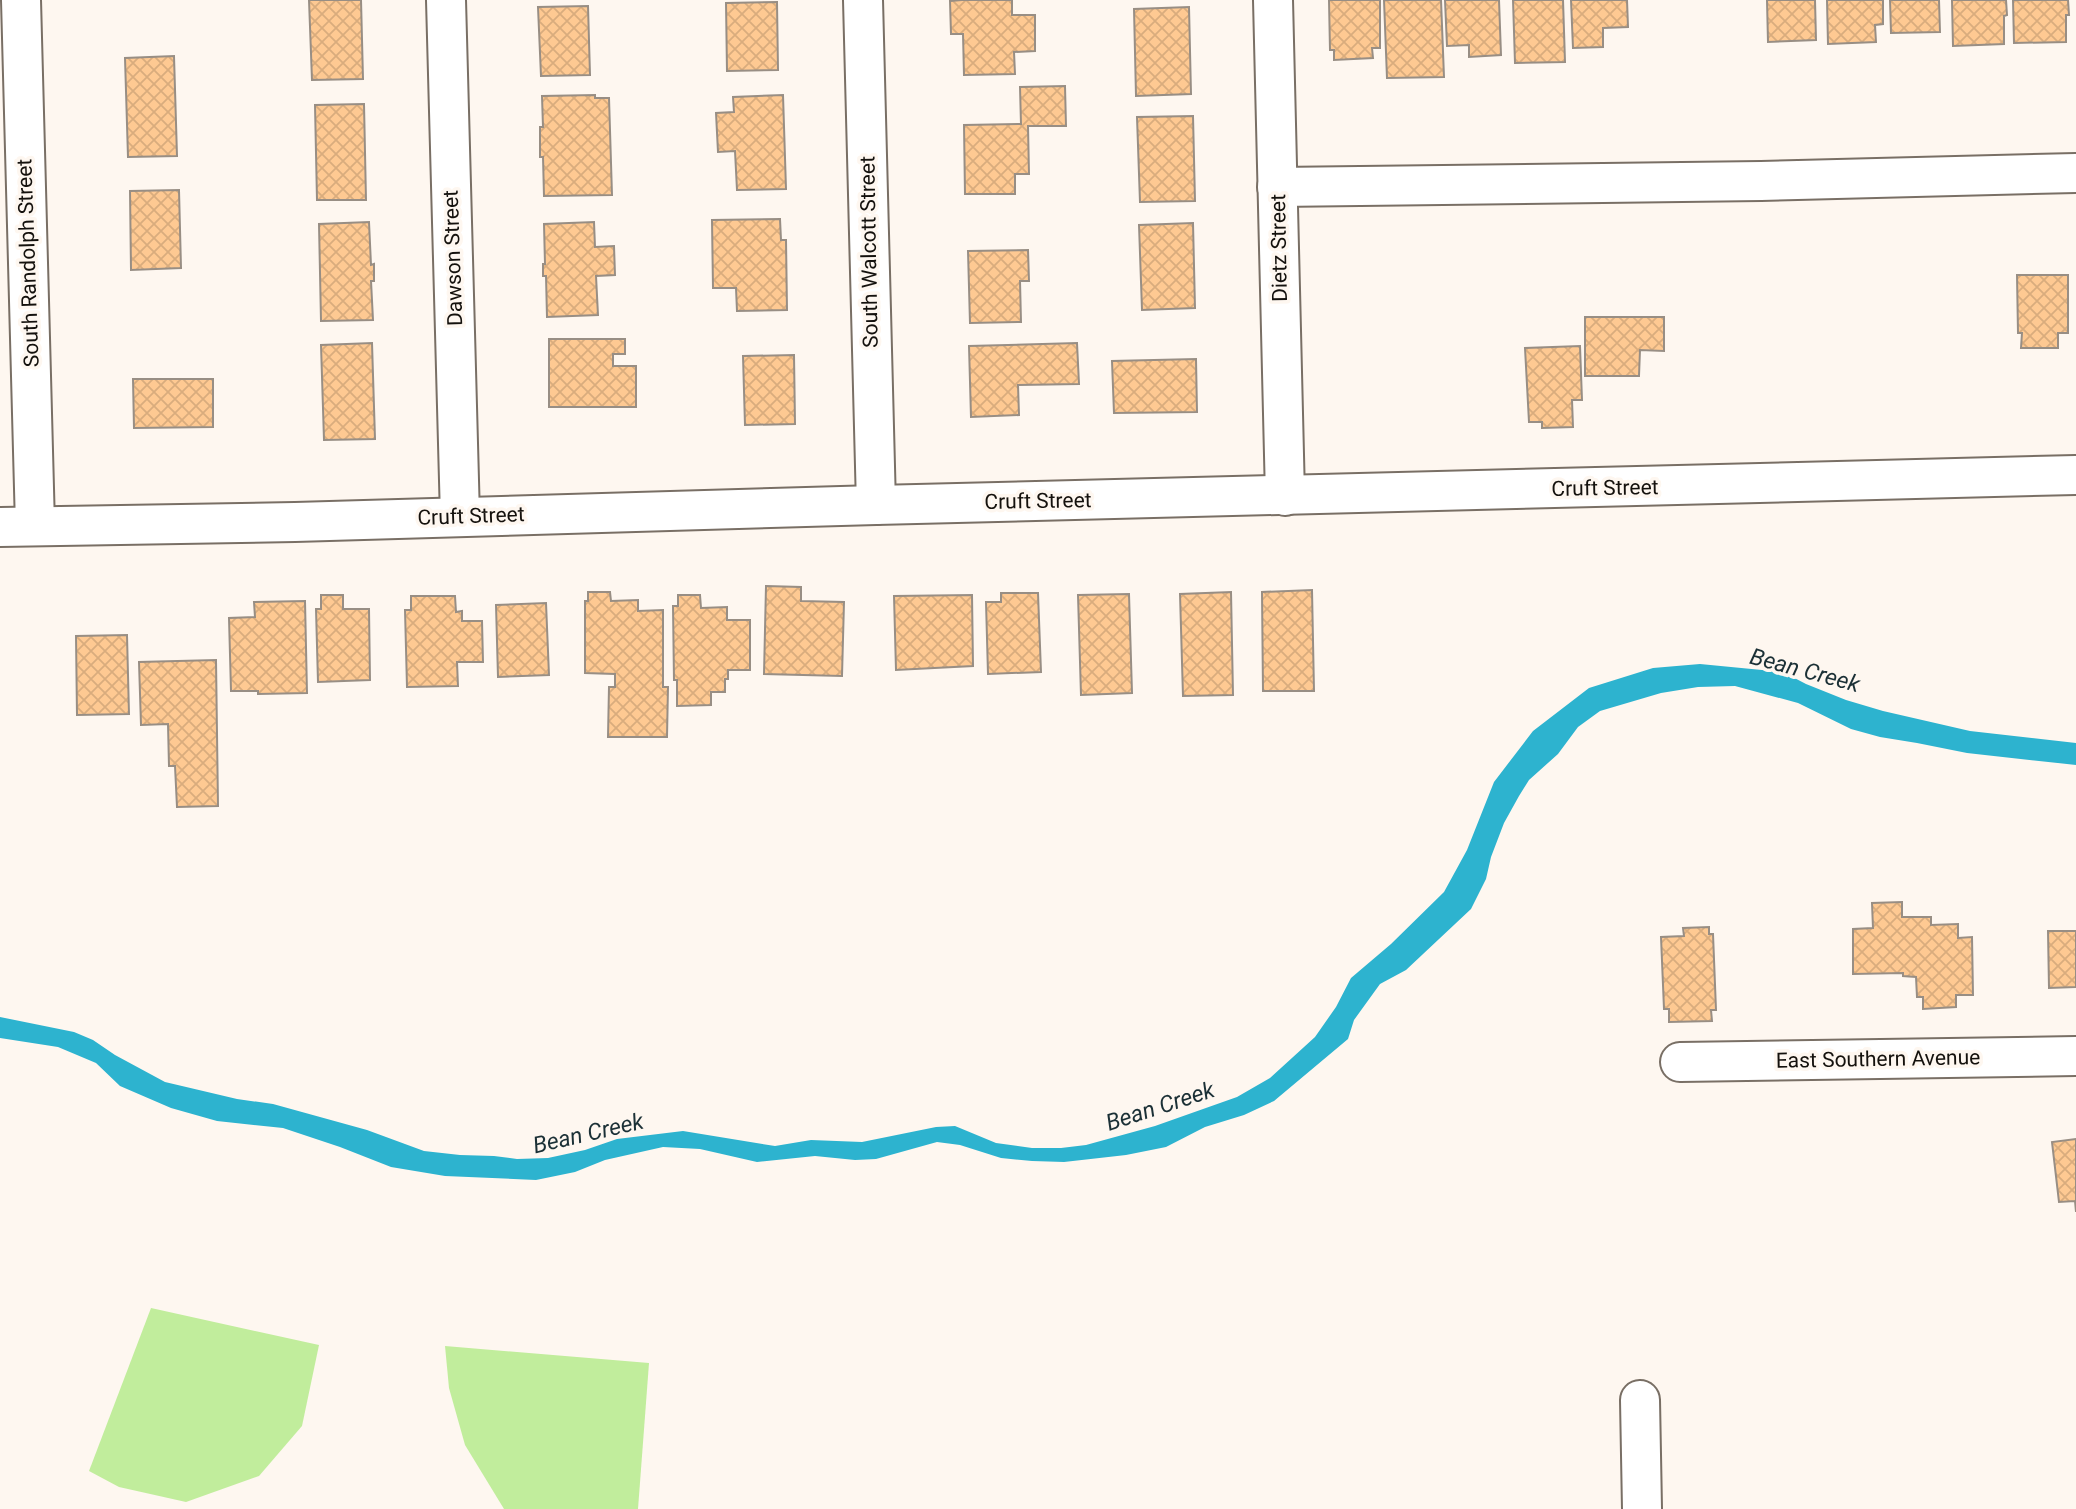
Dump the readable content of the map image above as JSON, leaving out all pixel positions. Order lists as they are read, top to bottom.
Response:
{
  "streets": {
    "street": [
      "Dietz Street",
      "South Walcott Street",
      "Dawson Street",
      "South Randolph Street",
      "Cruft Street",
      "East Southern Avenue"
    ]
  },
  "crossings": [
    ["Dietz Street", "Cruft Street"],
    ["South Walcott Street", "Cruft Street"],
    ["Dawson Street", "Cruft Street"],
    ["South Randolph Street", "Cruft Street"]
  ],
  "water": ["Bean Creek"]
}
